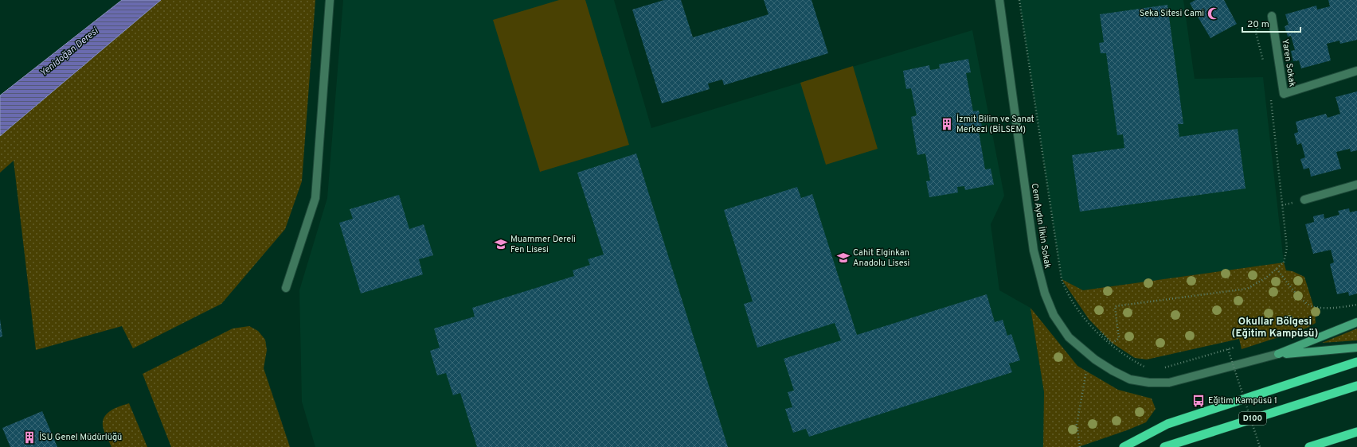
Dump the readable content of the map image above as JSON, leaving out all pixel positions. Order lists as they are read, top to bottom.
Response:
{
  "streets": {
    "highway": ["D100"],
    "street": ["Yaren Sokak", "Cem Aydın İlkin Sokak"]
  },
  "districts": ["Okullar Bölgesi (Eğitim Kampüsü)"],
  "water": ["Yenidoğan Deresi"],
  "places": {
    "mosque": ["Seka Sitesi Cami"],
    "building": ["İzmit Bilim ve Sanat Merkezi (BİLSEM)", "İSU Genel Müdürlüğü"],
    "school or university": ["Muammer Dereli Fen Lisesi", "Cahit Elginkan Anadolu Lisesi"],
    "bus stop": ["Eğitim Kampüsü 1"]
  },
  "scale_bar": "20 m"
}
